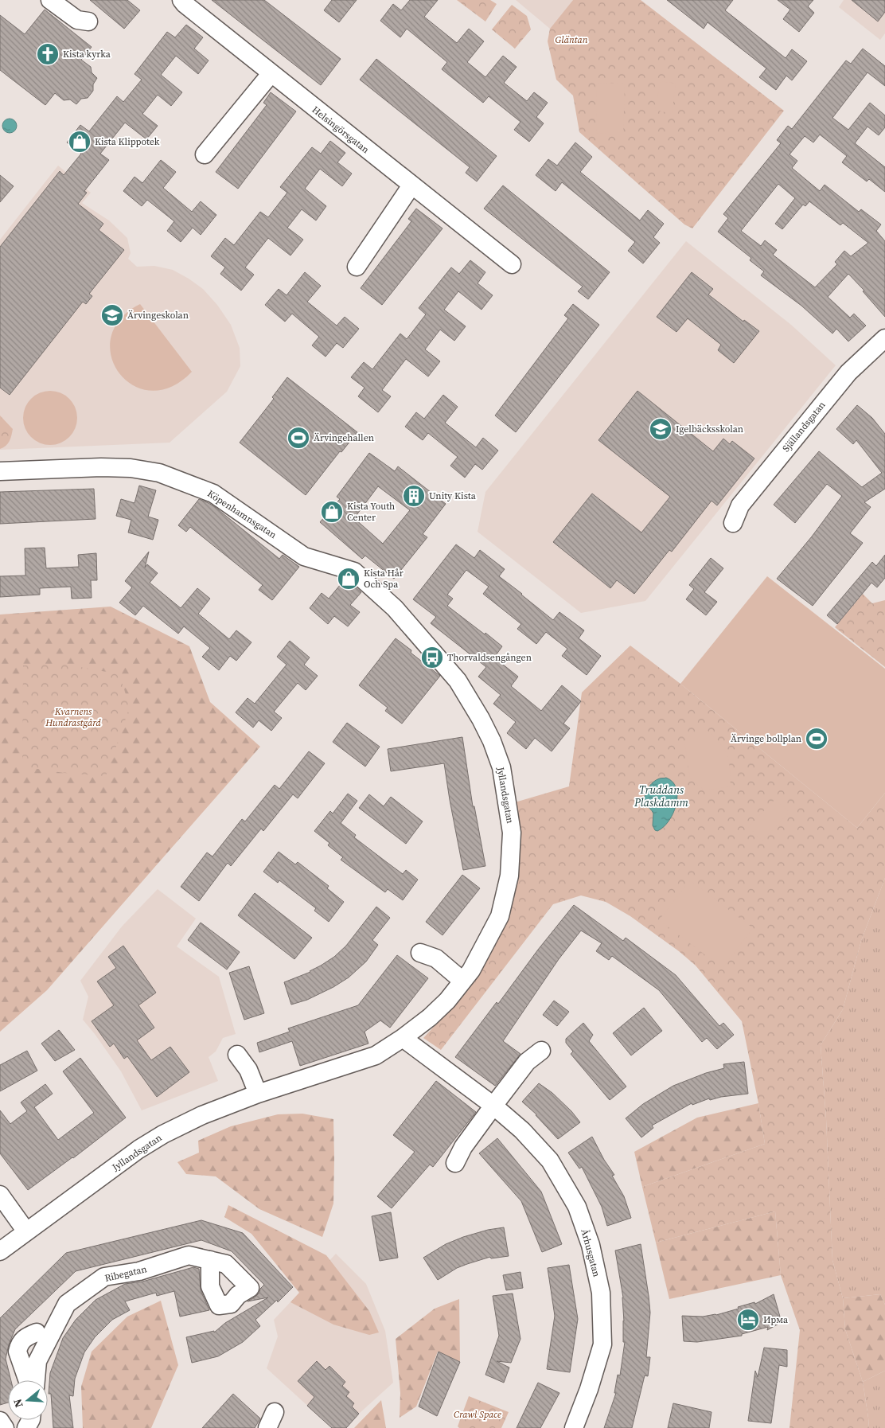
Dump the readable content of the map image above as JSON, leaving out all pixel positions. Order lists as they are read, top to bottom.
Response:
{
  "streets": {
    "street": [
      "Helsingörsgatan",
      "Själlandsgatan",
      "Köpenhamnsgatan",
      "Jyllandsgatan",
      "Århusgatan",
      "Ribegatan"
    ]
  },
  "crossings": [
    ["Köpenhamnsgatan", "Jyllandsgatan"],
    ["Jyllandsgatan", "Århusgatan"]
  ],
  "water": ["Truddans Plaskdamm"],
  "parks": ["Gläntan", "Kvarnens Hundrastgård", "Crawl Space"],
  "places": {
    "church": ["Kista kyrka"],
    "shop": ["Kista Klippotek", "Kista Youth Center", "Kista Hår Och Spa"],
    "school or university": ["Ärvingeskolan", "Igelbäcksskolan"],
    "sports": ["Ärvingehallen", "Ärvinge bollplan"],
    "building": ["Unity Kista"],
    "bus stop": ["Thorvaldsengången"],
    "hotel": ["Ирма"]
  },
  "north": "left"
}
